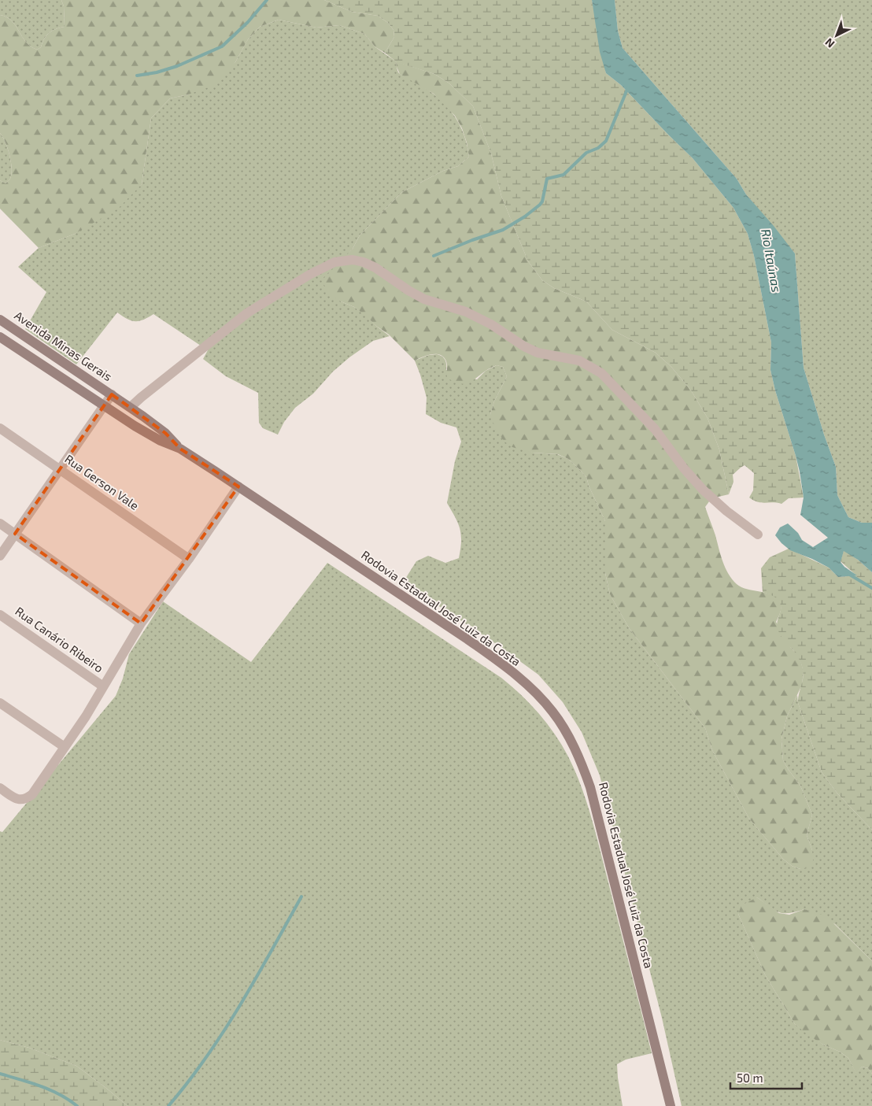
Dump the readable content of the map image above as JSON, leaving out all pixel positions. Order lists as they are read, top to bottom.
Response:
{
  "streets": {
    "main road": ["Avenida Minas Gerais", "Rodovia Estadual José Luiz da Costa"],
    "street": ["Rua Gerson Vale", "Rua Canário Ribeiro"]
  },
  "crossings": [
    ["Avenida Minas Gerais", "Rua Gerson Vale"],
    ["Avenida Minas Gerais", "Rodovia Estadual José Luiz da Costa"]
  ],
  "water": ["Rio Itaúnas"],
  "scale_bar": "50 m",
  "north": "bottom left"
}
